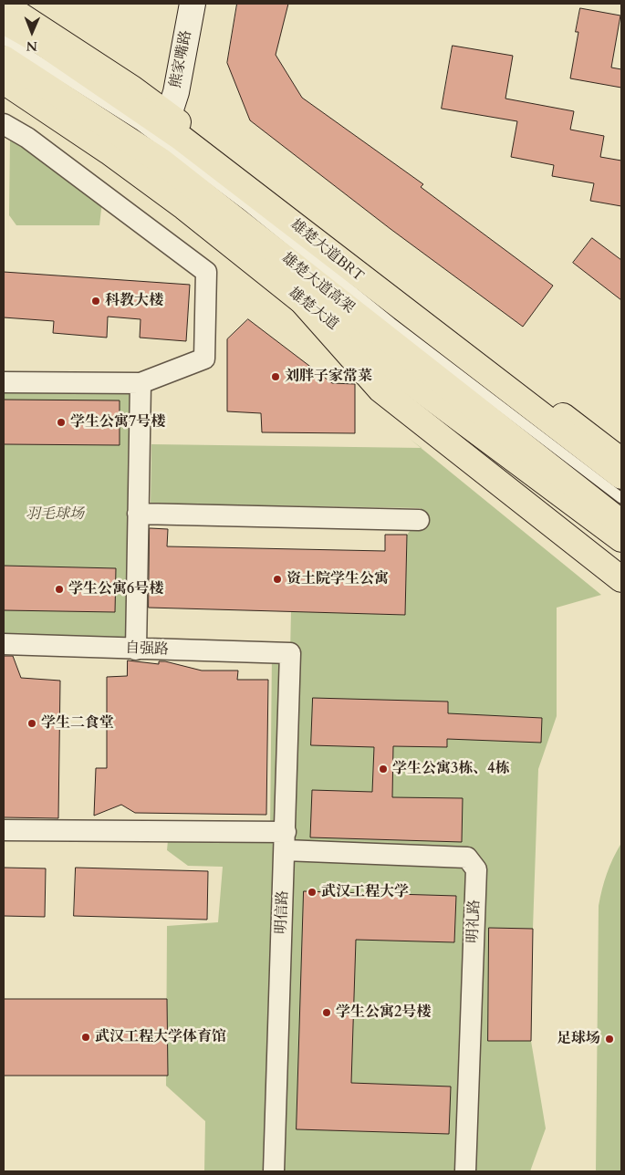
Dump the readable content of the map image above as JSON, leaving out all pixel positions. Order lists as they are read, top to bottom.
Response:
{
  "streets": {
    "main road": ["雄楚大道高架", "雄楚大道"],
    "street": [
      "熊家嘴路",
      "自强路",
      "明信路",
      "明礼路"
    ],
    "lane": ["雄楚大道BRT"]
  },
  "crossings": [
    ["自强路", "明信路"],
    ["明信路", "明礼路"]
  ],
  "parks": ["羽毛球场"],
  "places": [
    "科教大楼",
    "刘胖子家常菜",
    "学生公寓7号楼",
    "资土院学生公寓",
    "学生公寓6号楼",
    "学生二食堂",
    "学生公寓3栋、4栋",
    "武汉工程大学",
    "学生公寓2号楼",
    "武汉工程大学体育馆",
    "足球场"
  ],
  "north": "bottom"
}
